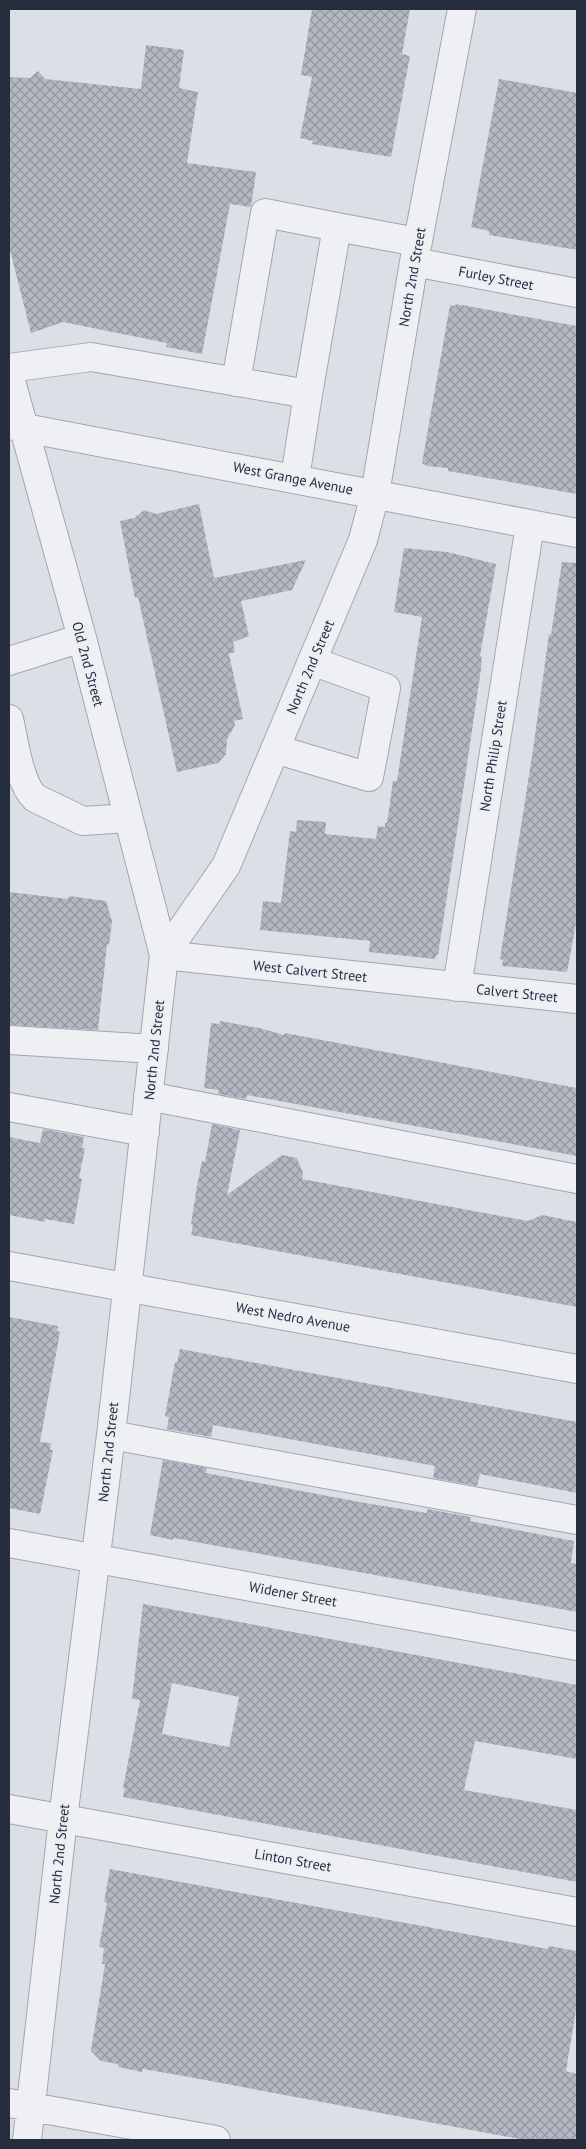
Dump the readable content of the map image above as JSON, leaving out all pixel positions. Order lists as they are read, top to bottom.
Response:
{
  "streets": {
    "street": [
      "North 2nd Street",
      "Furley Street",
      "West Grange Avenue",
      "Old 2nd Street",
      "North Philip Street",
      "West Calvert Street",
      "Calvert Street",
      "West Nedro Avenue",
      "Widener Street",
      "Linton Street"
    ]
  },
  "crossings": [
    ["North 2nd Street", "Furley Street"],
    ["North 2nd Street", "West Grange Avenue"],
    ["North 2nd Street", "Old 2nd Street"],
    ["North 2nd Street", "West Calvert Street"],
    ["North 2nd Street", "West Nedro Avenue"],
    ["North 2nd Street", "Widener Street"],
    ["North 2nd Street", "Linton Street"],
    ["West Grange Avenue", "Old 2nd Street"],
    ["West Grange Avenue", "North Philip Street"],
    ["Old 2nd Street", "West Calvert Street"],
    ["North Philip Street", "West Calvert Street"],
    ["North Philip Street", "Calvert Street"],
    ["West Calvert Street", "Calvert Street"]
  ]
}
